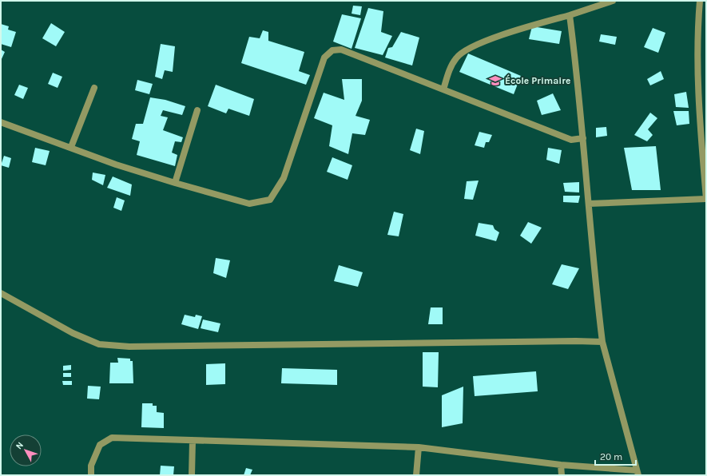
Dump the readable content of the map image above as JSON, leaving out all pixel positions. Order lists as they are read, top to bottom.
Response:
{
  "places": {
    "school or university": ["École Primaire"]
  },
  "scale_bar": "20 m",
  "north": "top left"
}
